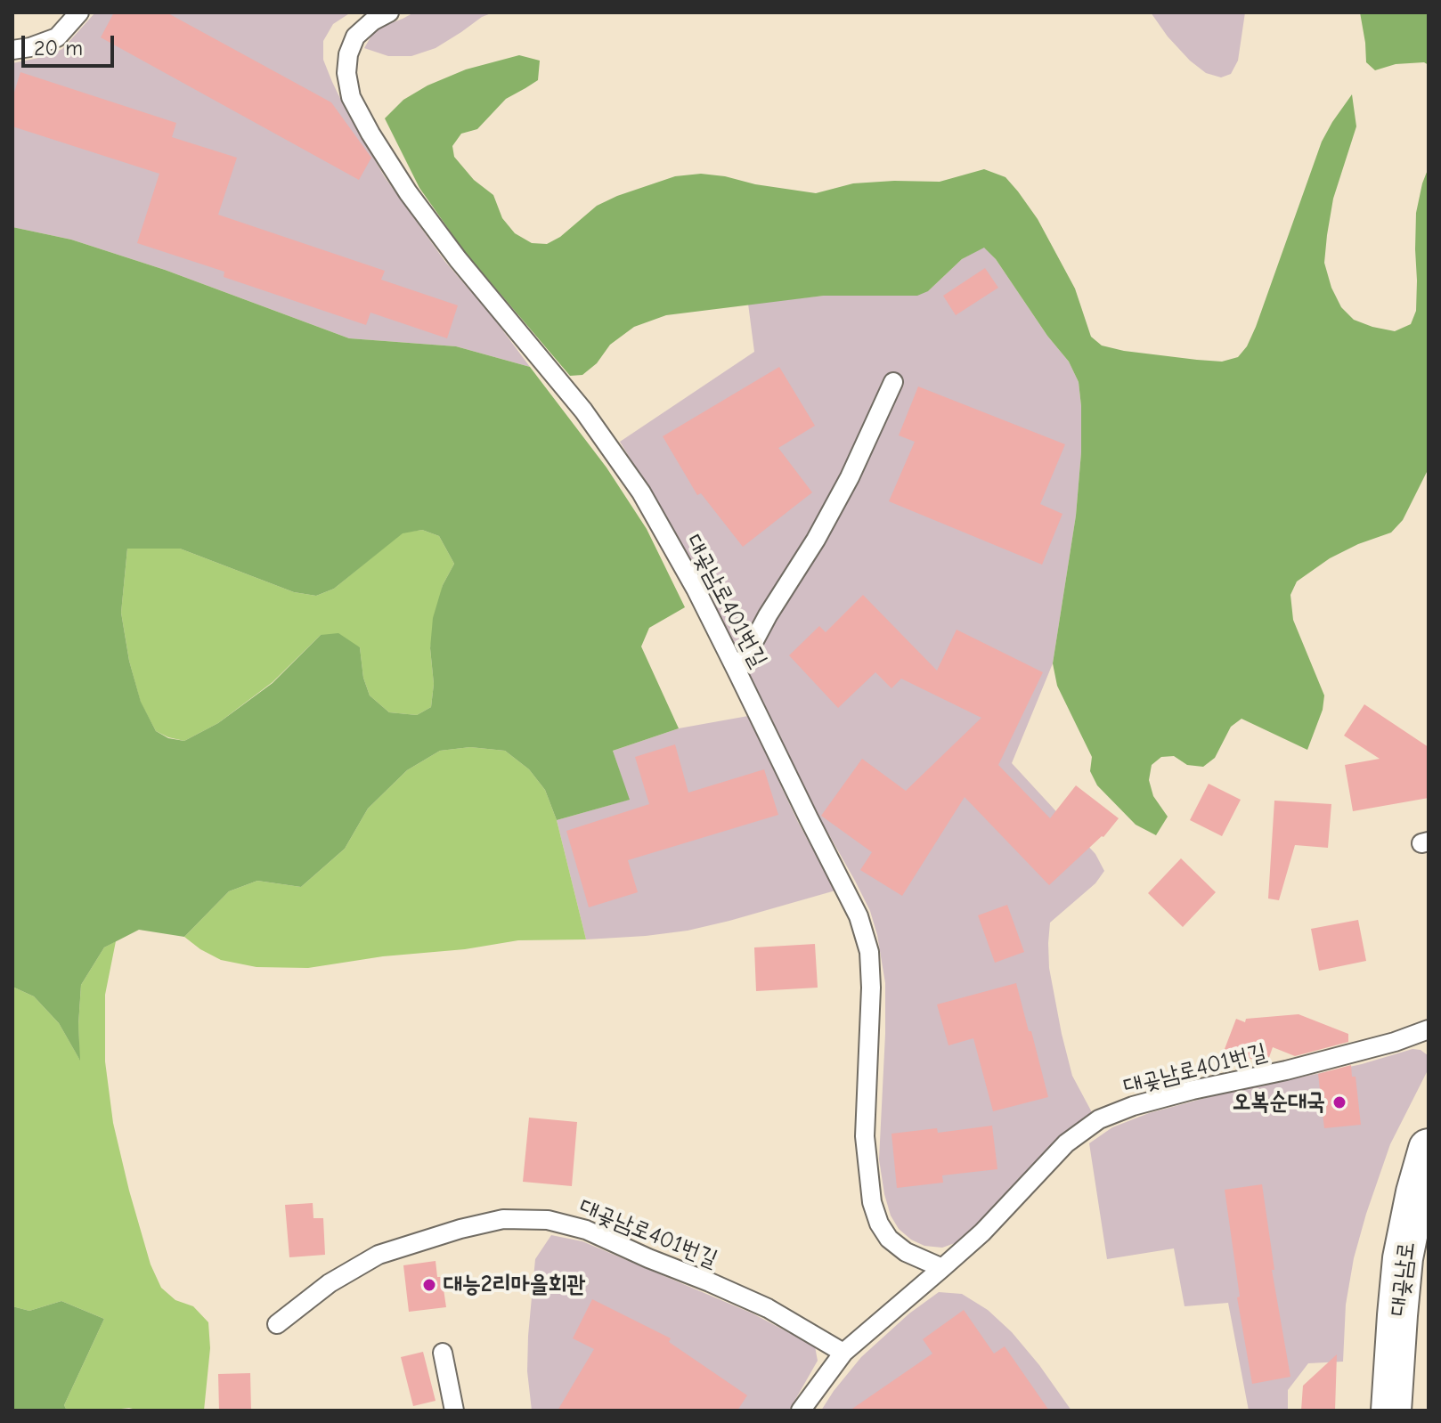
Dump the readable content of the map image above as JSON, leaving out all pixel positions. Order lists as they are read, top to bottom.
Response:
{
  "streets": {
    "street": ["대곶남로"],
    "lane": ["대곶남로401번길"]
  },
  "places": ["오복순대국", "대능2리마을회관"],
  "scale_bar": "20 m"
}
